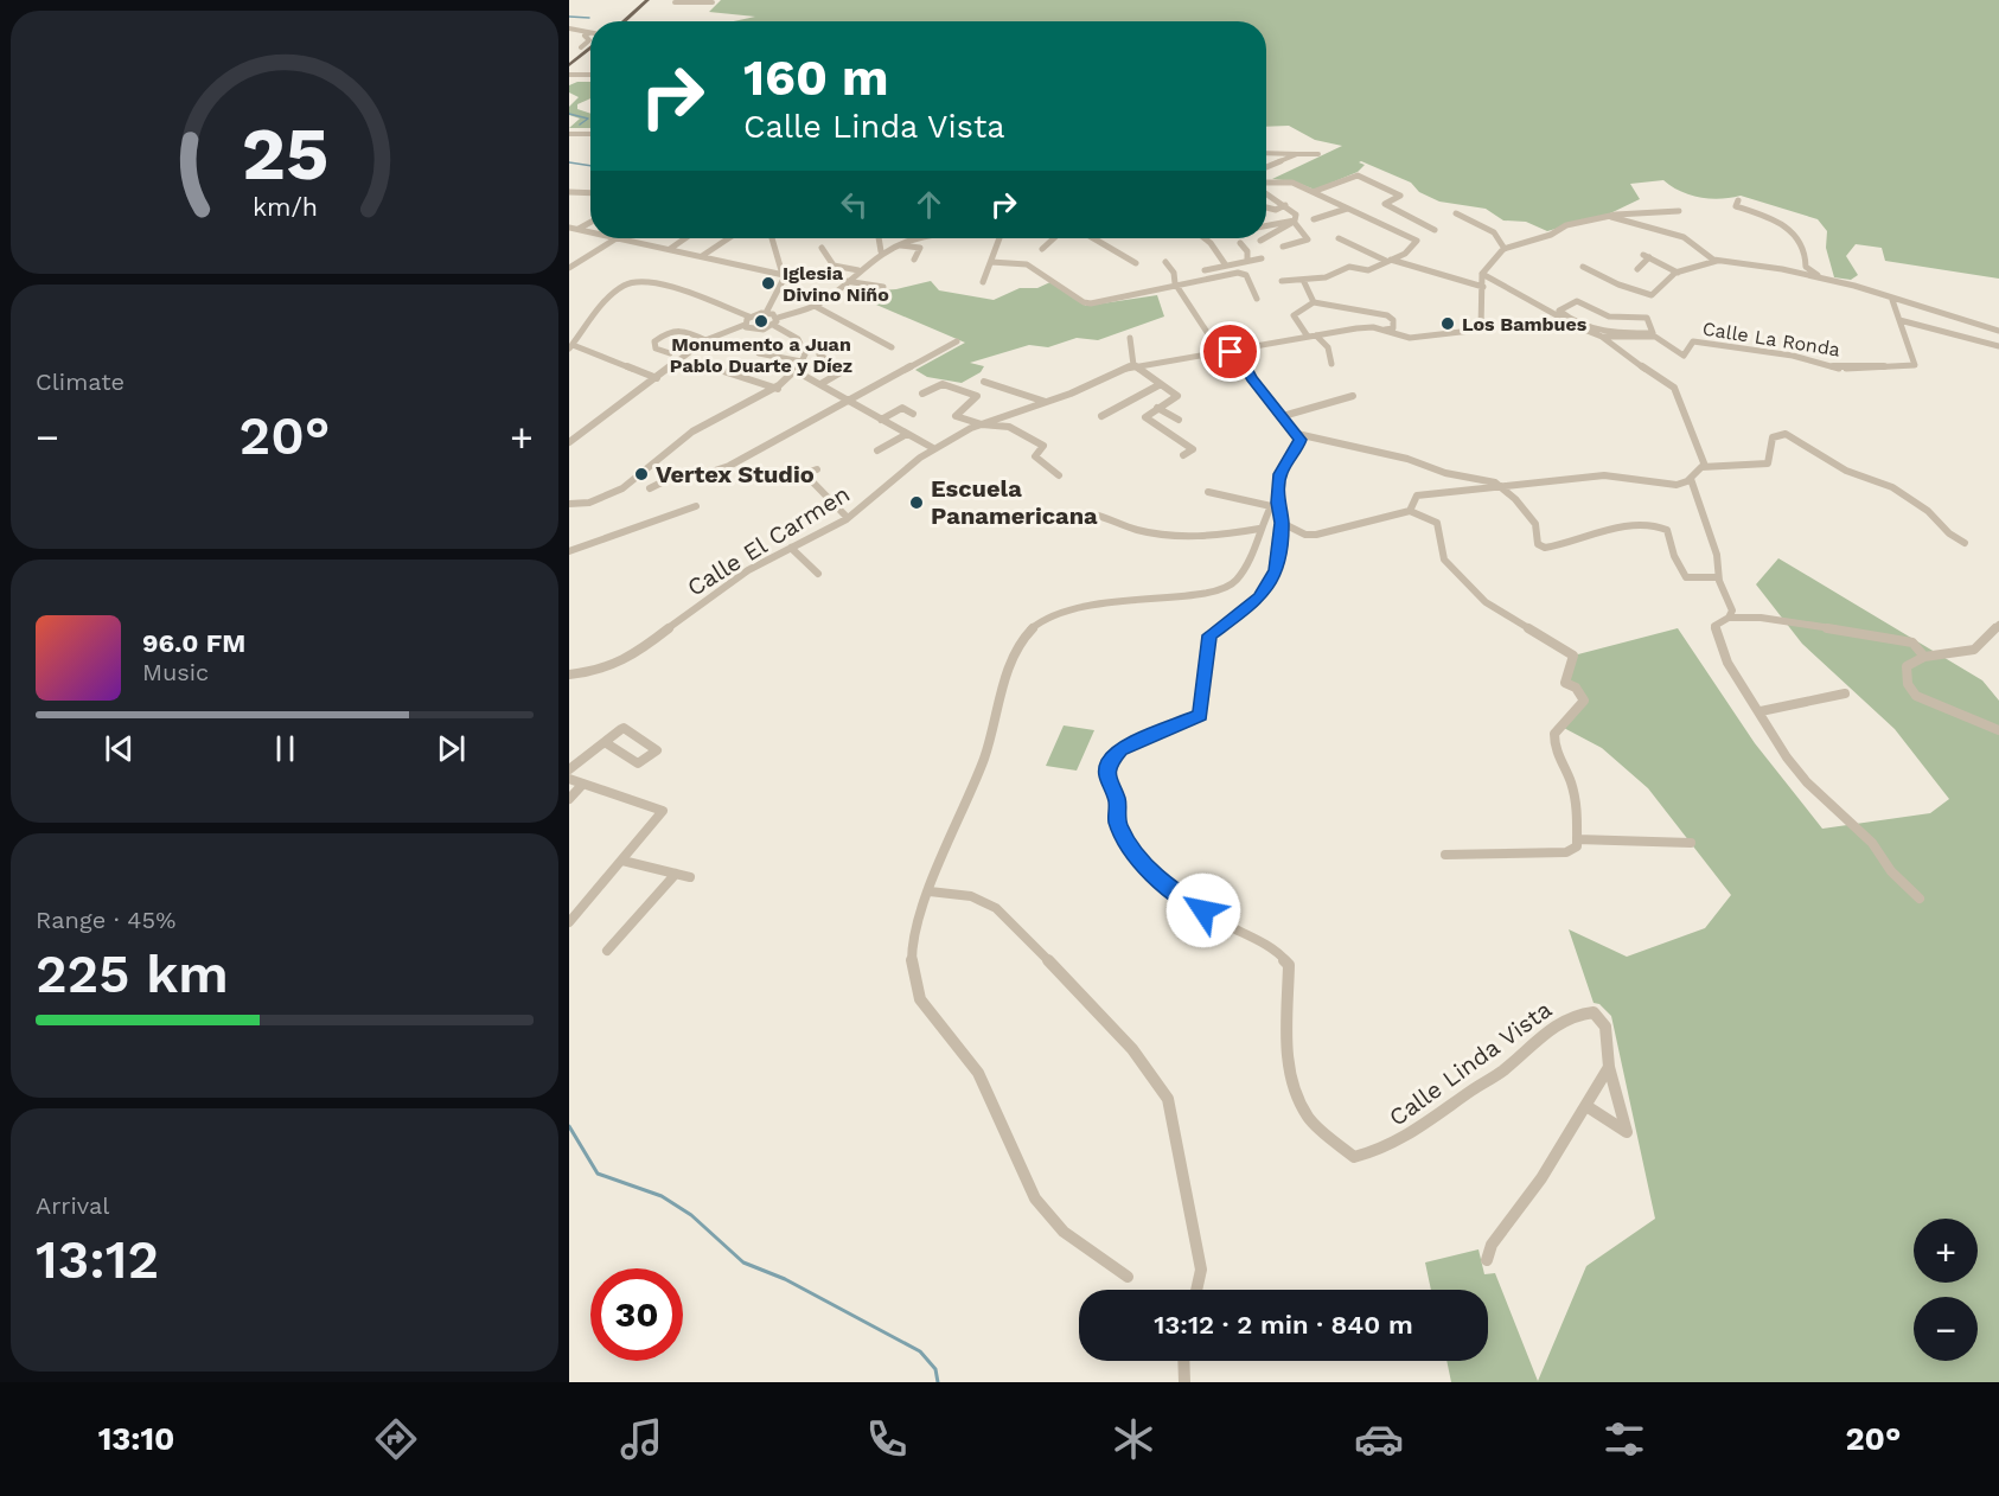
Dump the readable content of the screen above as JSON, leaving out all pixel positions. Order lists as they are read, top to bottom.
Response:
{
  "streets": {
    "street": ["Calle La Ronda", "Calle El Carmen", "Calle Linda Vista"]
  },
  "places": [
    "Iglesia Divino Niño",
    "Monumento a Juan Pablo Duarte y Díez",
    "Los Bambues",
    "Vertex Studio",
    "Escuela Panamericana"
  ],
  "page": {
    "turn": ["160 m", "Calle Linda Vista"],
    "tile": [
      "Climate",
      ["Range · 45%", "225 km"],
      ["Arrival", "13:12"]
    ],
    "heat": ["−", "20°", "+"],
    "song": ["96.0 FM", "Music"],
    "map_buttons": ["+", "−"],
    "limit": "30",
    "trip": "13:12 · 2 min · 840 m",
    "tabs": ["13:10", "20°"],
    "gauge": ["25", "km/h"]
  }
}
